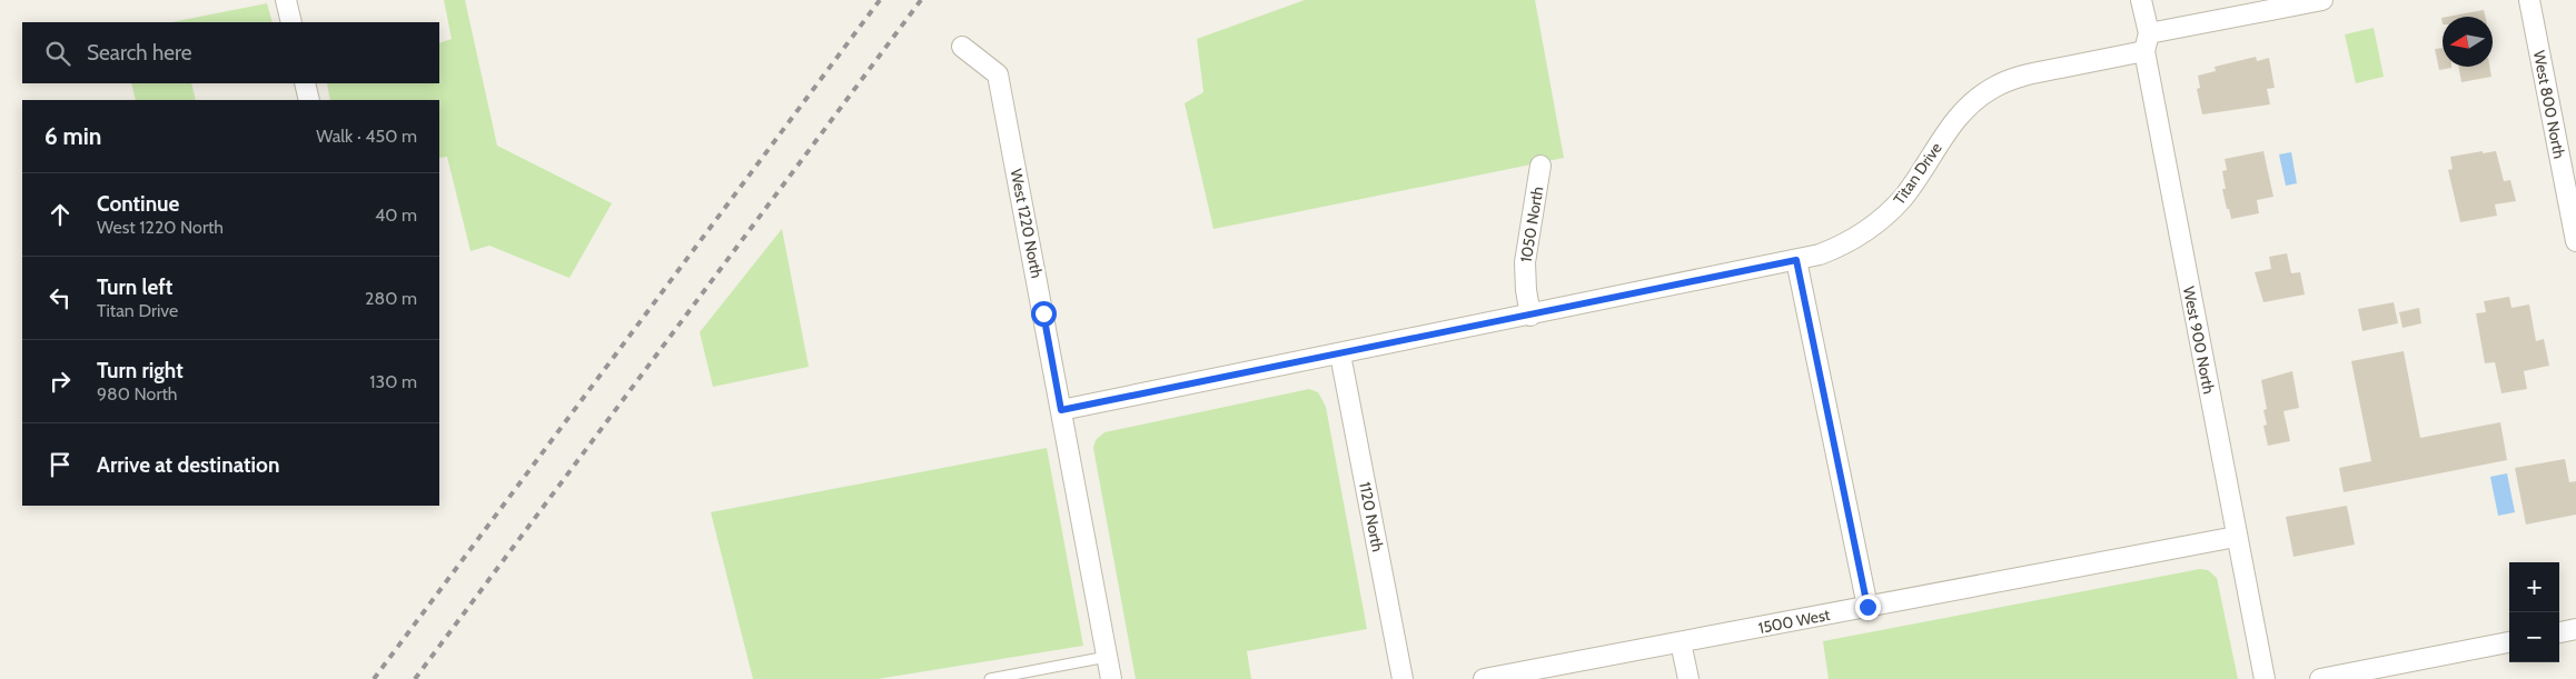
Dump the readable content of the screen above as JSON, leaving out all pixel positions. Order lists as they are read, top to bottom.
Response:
{
  "streets": {
    "street": [
      "West 800 North",
      "Titan Drive",
      "West 1220 North",
      "1050 North",
      "West 900 North",
      "1120 North",
      "1500 West"
    ]
  },
  "crossings": [
    ["Titan Drive", "West 1220 North"],
    ["Titan Drive", "1050 North"],
    ["Titan Drive", "West 900 North"],
    ["Titan Drive", "1120 North"],
    ["West 900 North", "1500 West"]
  ],
  "north": "left",
  "page": {
    "search": "Search here",
    "heading": ["6 min", "Walk · 450 m"],
    "list": [
      ["Continue", "West 1220 North", "40 m"],
      ["Turn left", "Titan Drive", "280 m"],
      ["Turn right", "980 North", "130 m"],
      "Arrive at destination"
    ],
    "map_buttons": ["+", "−"]
  }
}
